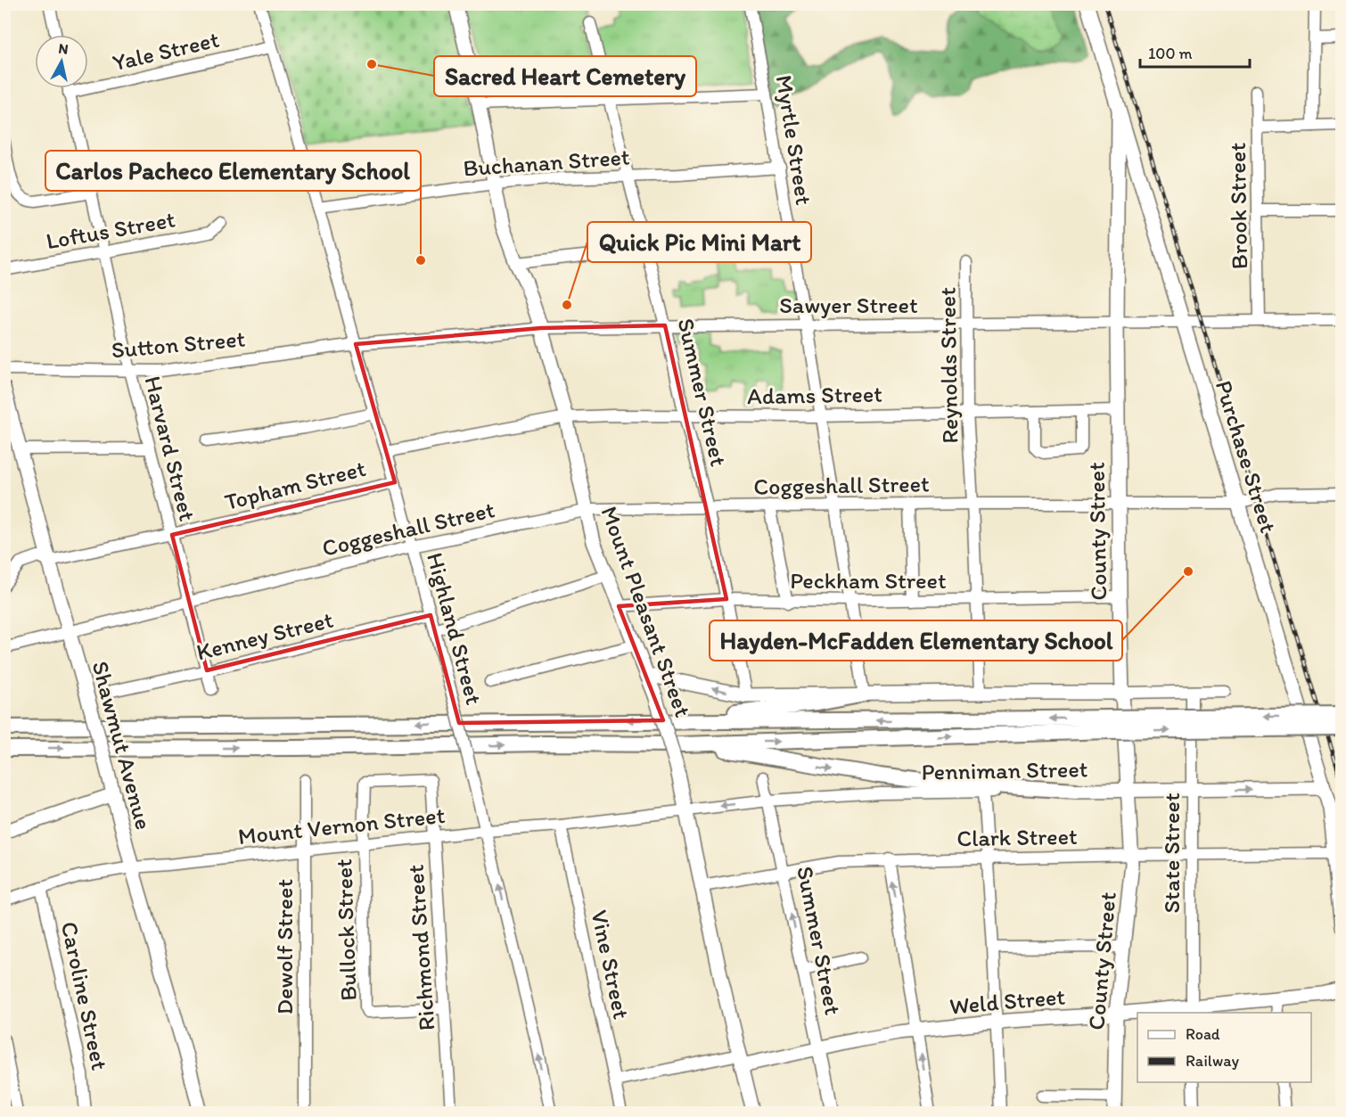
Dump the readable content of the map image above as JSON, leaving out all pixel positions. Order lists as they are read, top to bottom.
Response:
{
  "streets": {
    "main road": [
      "Summer Street",
      "Purchase Street",
      "County Street",
      "Mount Pleasant Street",
      "Shawmut Avenue",
      "Penniman Street",
      "Weld Street"
    ],
    "street": [
      "Yale Street",
      "Myrtle Street",
      "Buchanan Street",
      "Brook Street",
      "Loftus Street",
      "Sawyer Street",
      "Sutton Street",
      "Reynolds Street",
      "Adams Street",
      "Harvard Street",
      "Topham Street",
      "Coggeshall Street",
      "Peckham Street",
      "Highland Street",
      "Kenney Street",
      "Mount Vernon Street",
      "Clark Street",
      "State Street",
      "Bullock Street",
      "Dewolf Street",
      "Richmond Street",
      "Vine Street",
      "Caroline Street"
    ]
  },
  "crossings": [
    ["Yale Street", "Harvard Street"],
    ["Yale Street", "Highland Street"],
    ["Myrtle Street", "Buchanan Street"],
    ["Myrtle Street", "Sawyer Street"],
    ["Myrtle Street", "Adams Street"],
    ["Myrtle Street", "Coggeshall Street"],
    ["Myrtle Street", "Peckham Street"],
    ["Buchanan Street", "Summer Street"],
    ["Buchanan Street", "Mount Pleasant Street"],
    ["Buchanan Street", "Highland Street"],
    ["Brook Street", "Sawyer Street"],
    ["Loftus Street", "Harvard Street"],
    ["Sawyer Street", "Sutton Street"],
    ["Sawyer Street", "Reynolds Street"],
    ["Sawyer Street", "Summer Street"],
    ["Sawyer Street", "Purchase Street"],
    ["Sawyer Street", "County Street"],
    ["Sawyer Street", "Mount Pleasant Street"],
    ["Sawyer Street", "Highland Street"],
    ["Sutton Street", "Harvard Street"],
    ["Sutton Street", "Highland Street"],
    ["Reynolds Street", "Adams Street"],
    ["Reynolds Street", "Coggeshall Street"],
    ["Reynolds Street", "Peckham Street"],
    ["Summer Street", "Adams Street"],
    ["Summer Street", "Coggeshall Street"],
    ["Summer Street", "Peckham Street"],
    ["Summer Street", "Penniman Street"],
    ["Summer Street", "Clark Street"],
    ["Summer Street", "Weld Street"],
    ["Adams Street", "County Street"],
    ["Adams Street", "Mount Pleasant Street"],
    ["Adams Street", "Highland Street"],
    ["Harvard Street", "Topham Street"],
    ["Harvard Street", "Coggeshall Street"],
    ["Harvard Street", "Kenney Street"],
    ["Purchase Street", "Coggeshall Street"],
    ["Purchase Street", "County Street"],
    ["Purchase Street", "Penniman Street"],
    ["Purchase Street", "Clark Street"],
    ["Topham Street", "Highland Street"],
    ["Topham Street", "Shawmut Avenue"],
    ["Coggeshall Street", "County Street"],
    ["Coggeshall Street", "Mount Pleasant Street"],
    ["Coggeshall Street", "Highland Street"],
    ["Coggeshall Street", "Shawmut Avenue"],
    ["County Street", "Peckham Street"],
    ["County Street", "Penniman Street"],
    ["County Street", "Clark Street"],
    ["County Street", "Weld Street"],
    ["Peckham Street", "Mount Pleasant Street"],
    ["Mount Pleasant Street", "Penniman Street"],
    ["Mount Pleasant Street", "Mount Vernon Street"],
    ["Mount Pleasant Street", "Clark Street"],
    ["Mount Pleasant Street", "Weld Street"],
    ["Highland Street", "Kenney Street"],
    ["Highland Street", "Mount Vernon Street"],
    ["Shawmut Avenue", "Mount Vernon Street"],
    ["Penniman Street", "Mount Vernon Street"],
    ["Penniman Street", "State Street"],
    ["Mount Vernon Street", "Bullock Street"],
    ["Mount Vernon Street", "Dewolf Street"],
    ["Mount Vernon Street", "Richmond Street"],
    ["Mount Vernon Street", "Vine Street"],
    ["Mount Vernon Street", "Caroline Street"],
    ["Clark Street", "State Street"],
    ["State Street", "Weld Street"],
    ["Bullock Street", "Richmond Street"]
  ],
  "places": [
    "Sacred Heart Cemetery",
    "Carlos Pacheco Elementary School",
    "Quick Pic Mini Mart",
    "Hayden-McFadden Elementary School"
  ],
  "legend": ["Road", "Railway"],
  "scale_bar": "100 m",
  "north": "top"
}
